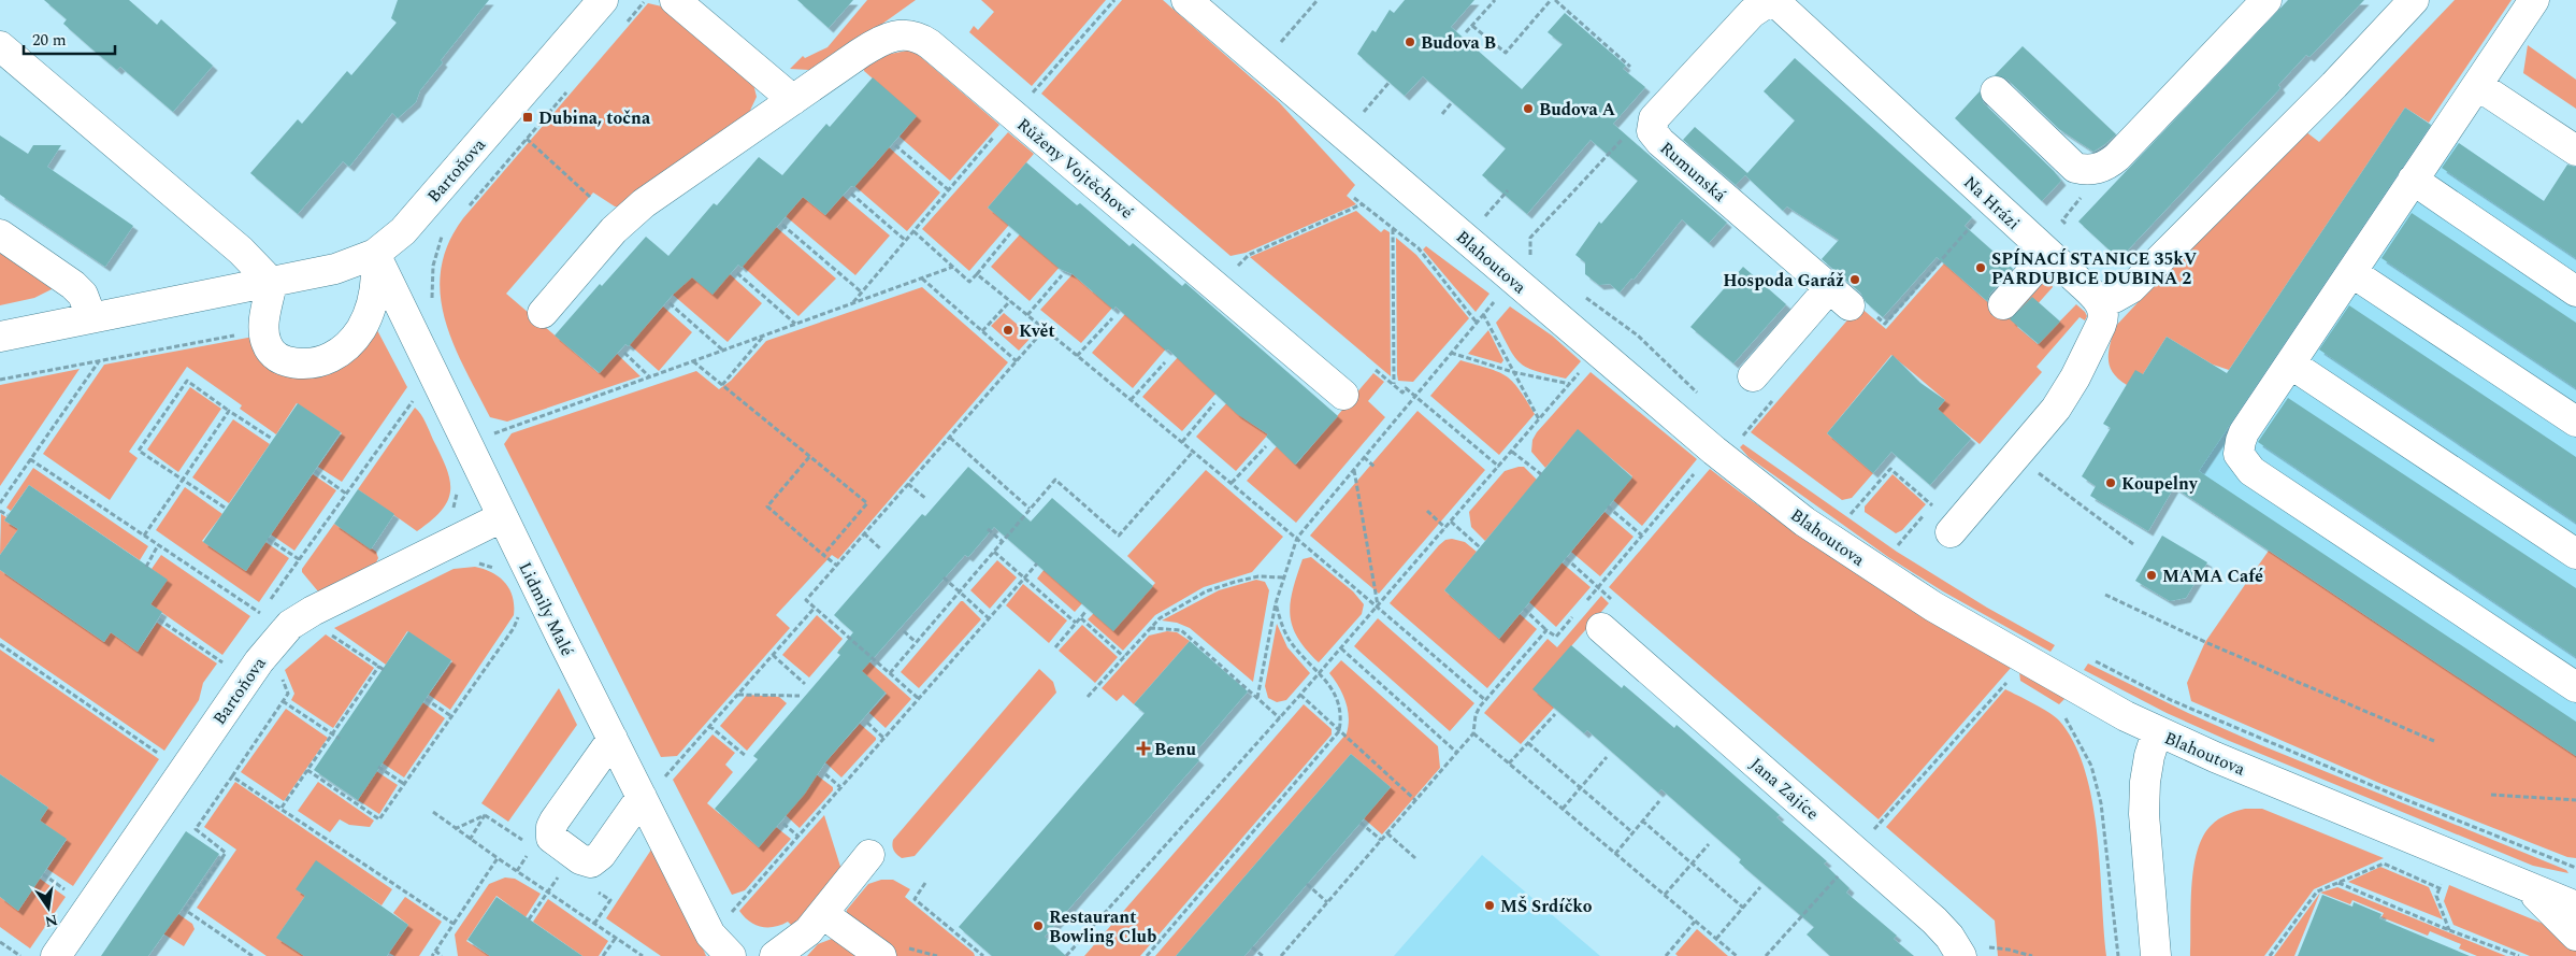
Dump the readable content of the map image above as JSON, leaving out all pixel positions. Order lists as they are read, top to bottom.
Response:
{
  "streets": {
    "street": [
      "Růženy Vojtěchové",
      "Bartoňova",
      "Rumunská",
      "Na Hrázi",
      "Blahoutova",
      "Lidmily Malé",
      "Jana Zajíce"
    ]
  },
  "crossings": [
    ["Bartoňova", "Lidmily Malé"],
    ["Rumunská", "Na Hrázi"]
  ],
  "places": {
    "other": [
      "Budova B",
      "Budova A",
      "SPÍNACÍ STANICE 35kV PARDUBICE DUBINA 2",
      "Hospoda Garáž",
      "Květ",
      "Koupelny",
      "MAMA Café",
      "MŠ Srdíčko",
      "Restaurant Bowling Club"
    ],
    "transit": ["Dubina, točna"],
    "health": ["Benu"]
  },
  "scale_bar": "20 m",
  "north": "bottom"
}
